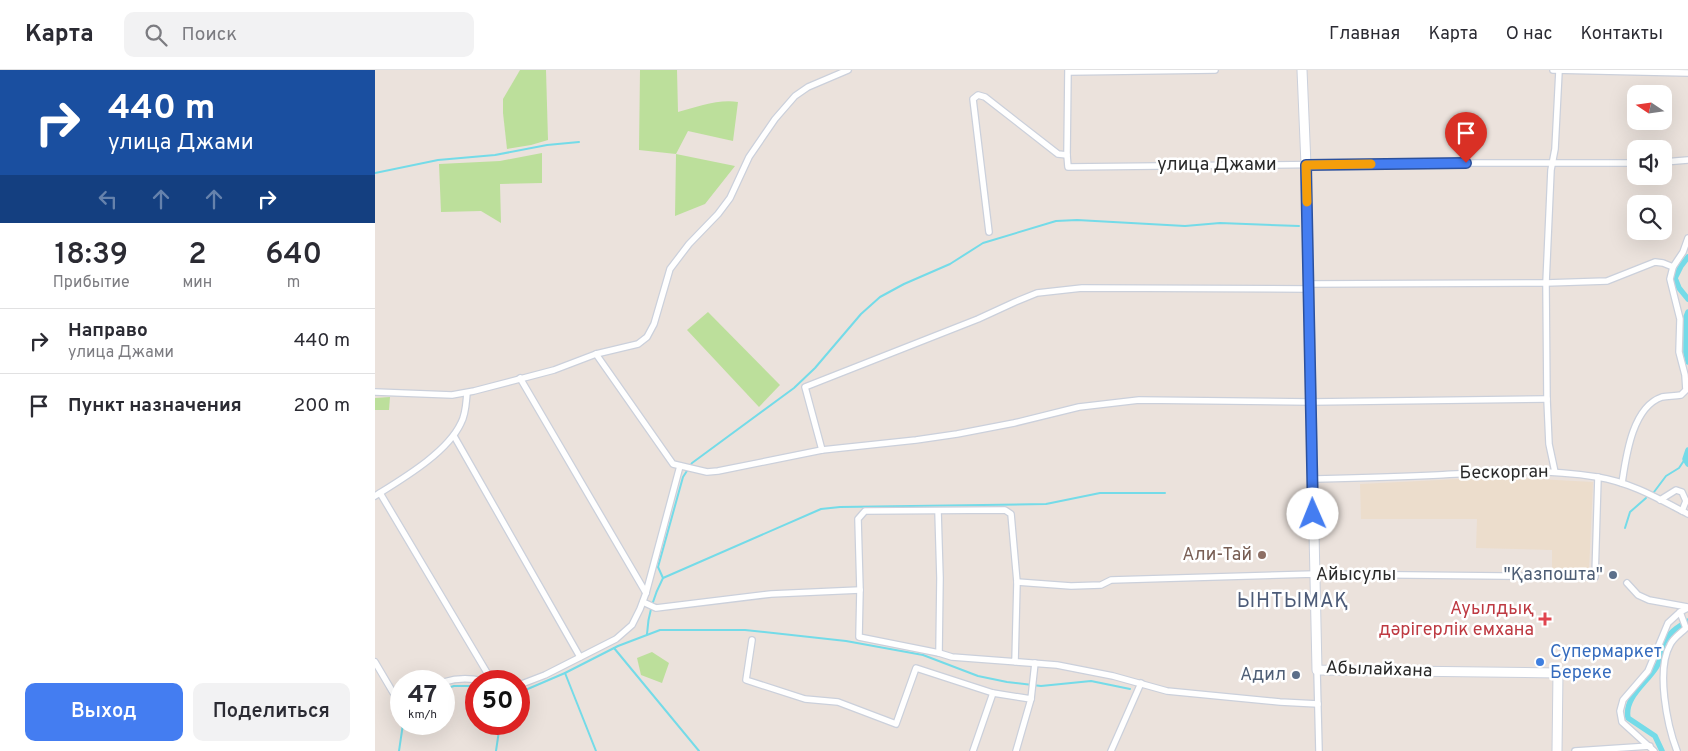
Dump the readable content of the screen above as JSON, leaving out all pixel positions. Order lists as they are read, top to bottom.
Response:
{
  "streets": {
    "main road": ["Абылайхана"],
    "street": ["улица Джами", "Бескорган", "Айысулы"]
  },
  "crossings": [
    ["улица Джами", "Абылайхана"],
    ["Бескорган", "Айысулы"],
    ["Бескорган", "Абылайхана"],
    ["Айысулы", "Абылайхана"]
  ],
  "districts": ["ЫНТЫМАҚ"],
  "places": {
    "other": [
      "Али-Тай",
      "\"Қазпошта\"",
      "Супермаркет Береке",
      "Адил"
    ],
    "health": ["Ауылдық дәрігерлік емхана"]
  },
  "north": "left",
  "page": {
    "header": "Карта",
    "search": "Поиск",
    "nav": [
      "Главная",
      "Карта",
      "О нас",
      "Контакты"
    ],
    "turn": ["440 m", "улица Джами"],
    "eta": [
      "18:39",
      "Прибытие",
      "2",
      "мин",
      "640",
      "m"
    ],
    "list": [
      {
        "name": "Направо",
        "note": "улица Джами",
        "value": "440 m"
      },
      {
        "name": "Пункт назначения",
        "value": "200 m"
      }
    ],
    "speed": "47 km/h",
    "limit": "50",
    "buttons": ["Выход", "Поделиться"]
  }
}
